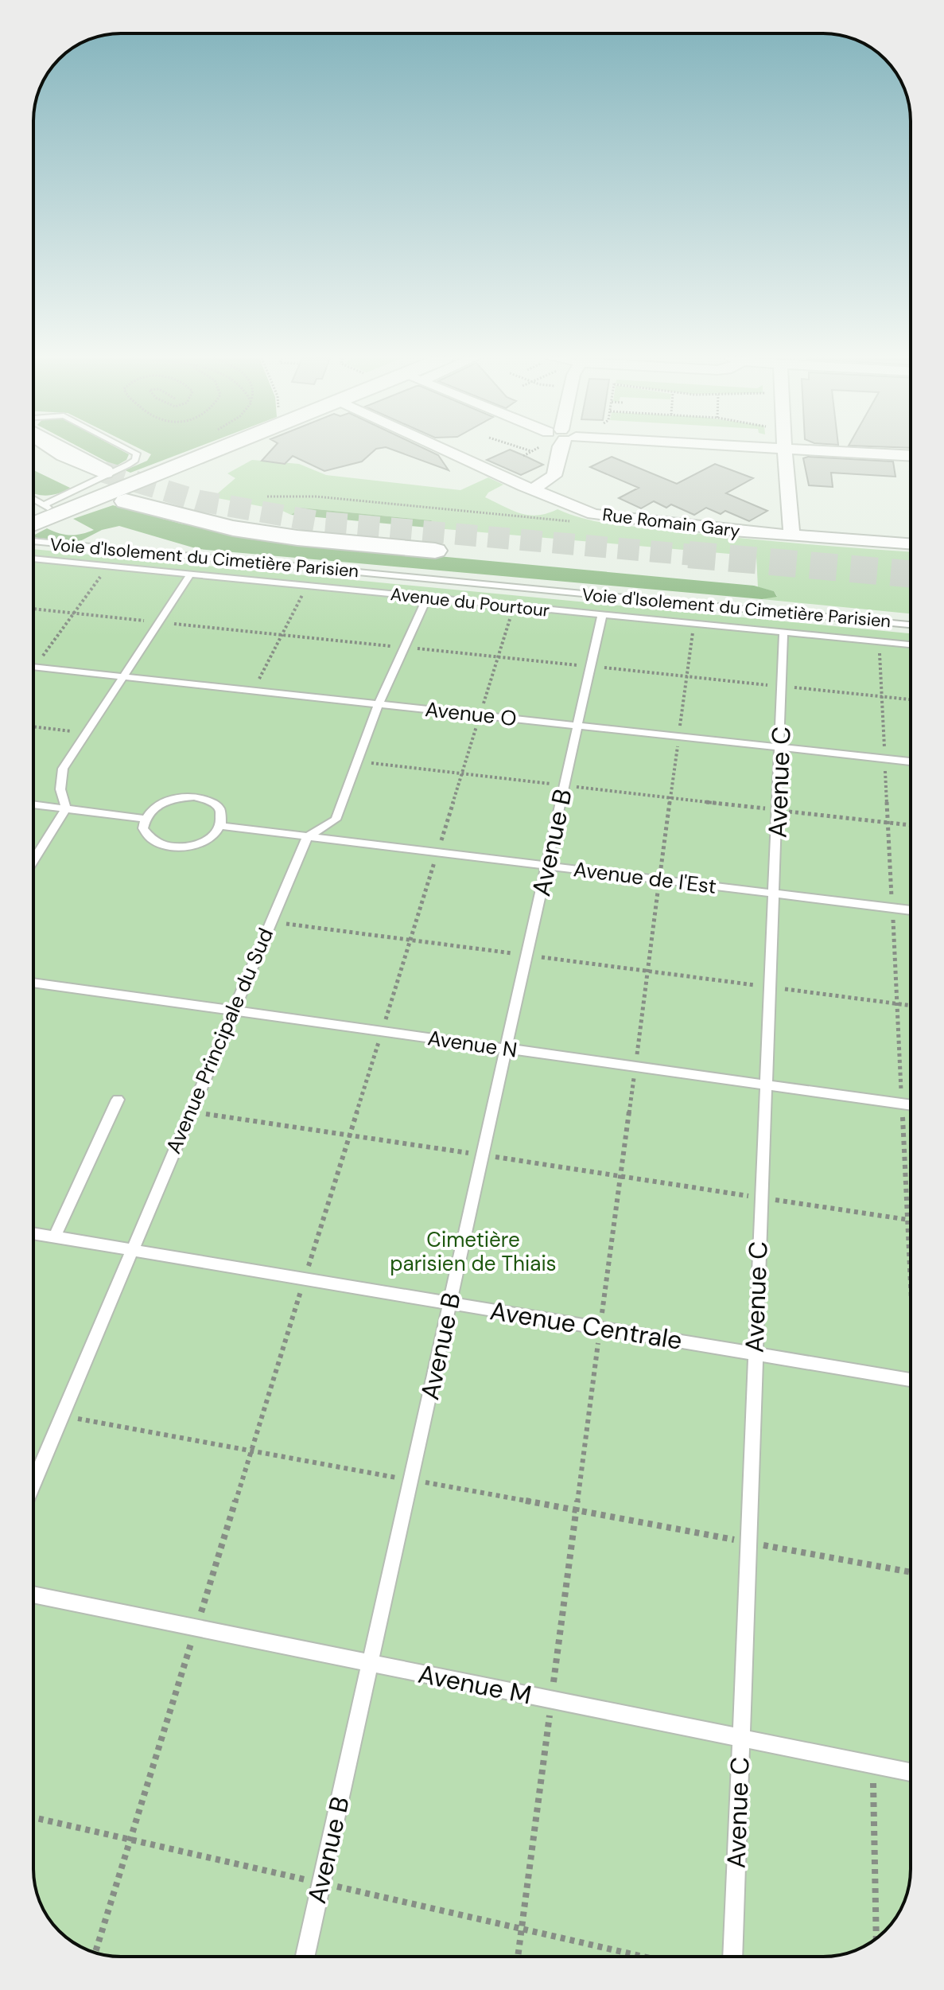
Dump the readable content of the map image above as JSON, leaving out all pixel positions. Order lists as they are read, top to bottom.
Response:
{
  "streets": {
    "street": ["Rue Romain Gary"],
    "lane": [
      "Voie d'Isolement du Cimetière Parisien",
      "Avenue du Pourtour",
      "Avenue O",
      "Avenue C",
      "Avenue B",
      "Avenue de l'Est",
      "Avenue Principale du Sud",
      "Avenue N",
      "Avenue Centrale",
      "Avenue M"
    ]
  },
  "crossings": [
    ["Avenue du Pourtour", "Avenue C"],
    ["Avenue du Pourtour", "Avenue B"],
    ["Avenue O", "Avenue C"],
    ["Avenue O", "Avenue B"],
    ["Avenue C", "Avenue de l'Est"],
    ["Avenue C", "Avenue N"],
    ["Avenue C", "Avenue Centrale"],
    ["Avenue C", "Avenue M"],
    ["Avenue B", "Avenue de l'Est"],
    ["Avenue B", "Avenue N"],
    ["Avenue B", "Avenue Centrale"],
    ["Avenue B", "Avenue M"],
    ["Avenue de l'Est", "Avenue Principale du Sud"],
    ["Avenue Principale du Sud", "Avenue N"],
    ["Avenue Principale du Sud", "Avenue Centrale"]
  ],
  "parks": ["Cimetière parisien de Thiais"]
}
